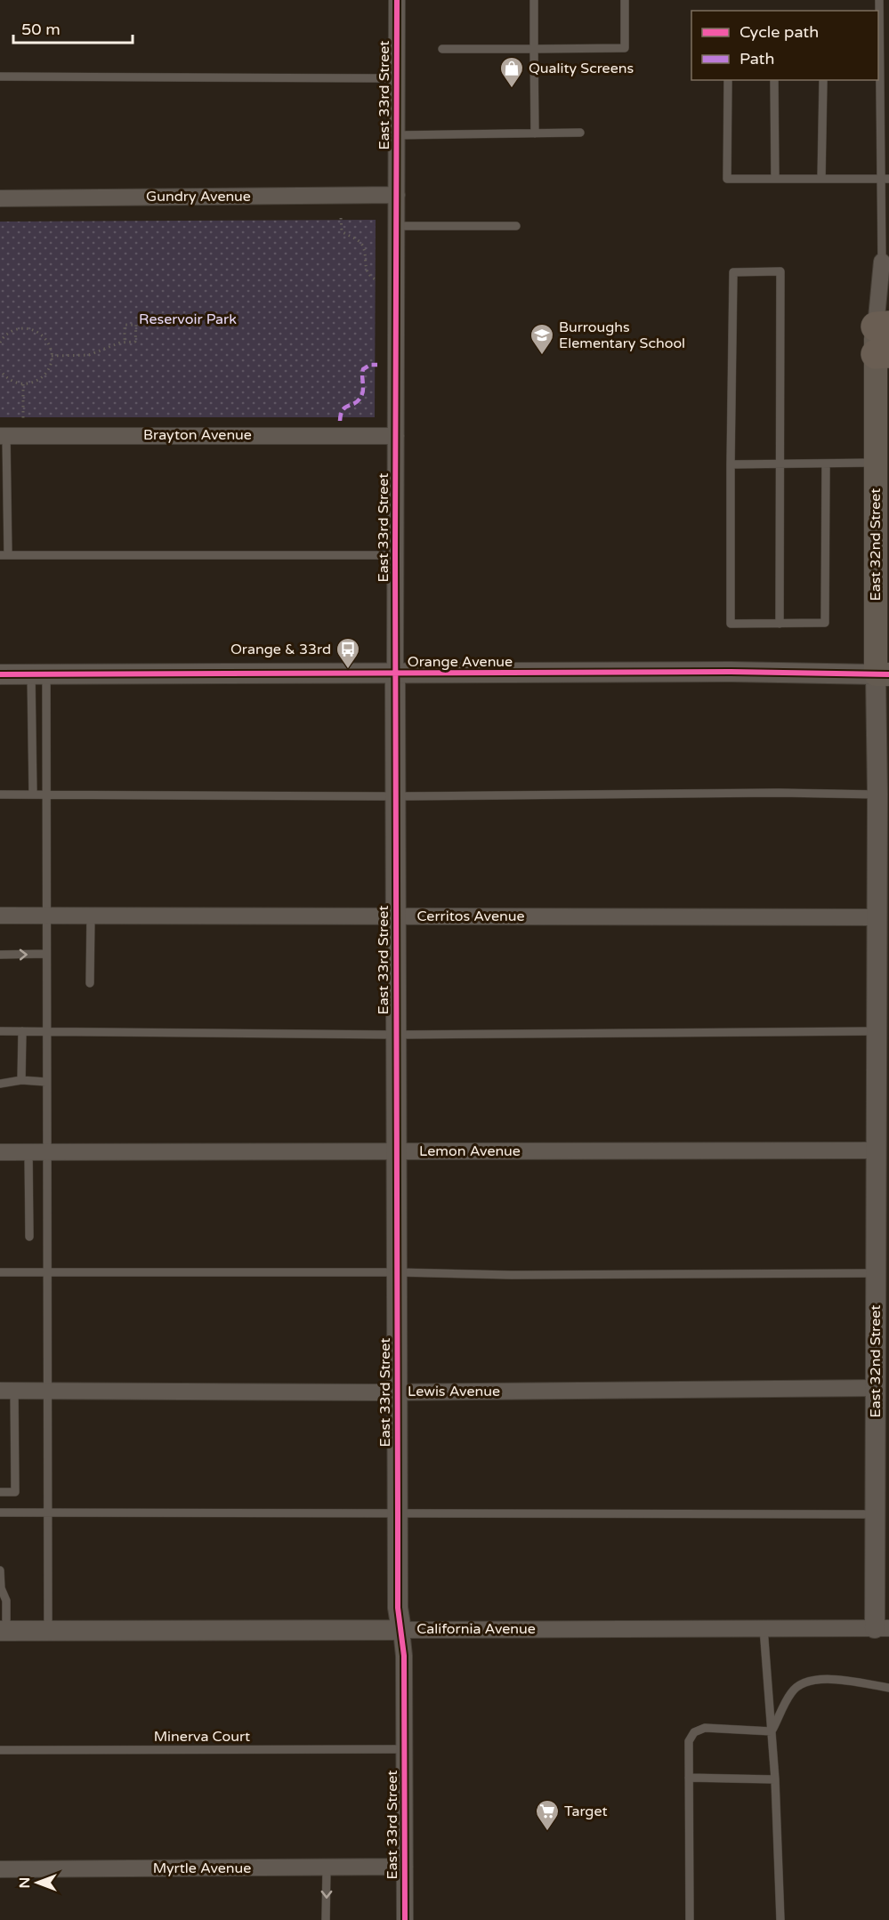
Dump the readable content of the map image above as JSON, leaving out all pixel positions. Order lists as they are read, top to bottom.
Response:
{
  "streets": {
    "main road": ["East 32nd Street"],
    "street": [
      "East 33rd Street",
      "Gundry Avenue",
      "Brayton Avenue",
      "Orange Avenue",
      "Cerritos Avenue",
      "Lemon Avenue",
      "Lewis Avenue",
      "California Avenue",
      "Myrtle Avenue"
    ],
    "lane": ["Minerva Court"]
  },
  "crossings": [
    ["East 33rd Street", "Gundry Avenue"],
    ["East 33rd Street", "Brayton Avenue"],
    ["East 33rd Street", "Orange Avenue"],
    ["East 33rd Street", "Cerritos Avenue"],
    ["East 33rd Street", "Lemon Avenue"],
    ["East 33rd Street", "Lewis Avenue"],
    ["East 33rd Street", "California Avenue"],
    ["East 33rd Street", "Minerva Court"],
    ["East 33rd Street", "Myrtle Avenue"],
    ["East 32nd Street", "Orange Avenue"],
    ["East 32nd Street", "Cerritos Avenue"],
    ["East 32nd Street", "Lemon Avenue"],
    ["East 32nd Street", "Lewis Avenue"],
    ["East 32nd Street", "California Avenue"]
  ],
  "parks": ["Reservoir Park"],
  "places": {
    "shop": ["Quality Screens"],
    "school or university": ["Burroughs Elementary School"],
    "bus stop": ["Orange & 33rd"],
    "supermarket": ["Target"]
  },
  "legend": ["Cycle path", "Path"],
  "scale_bar": "50 m",
  "north": "left"
}
